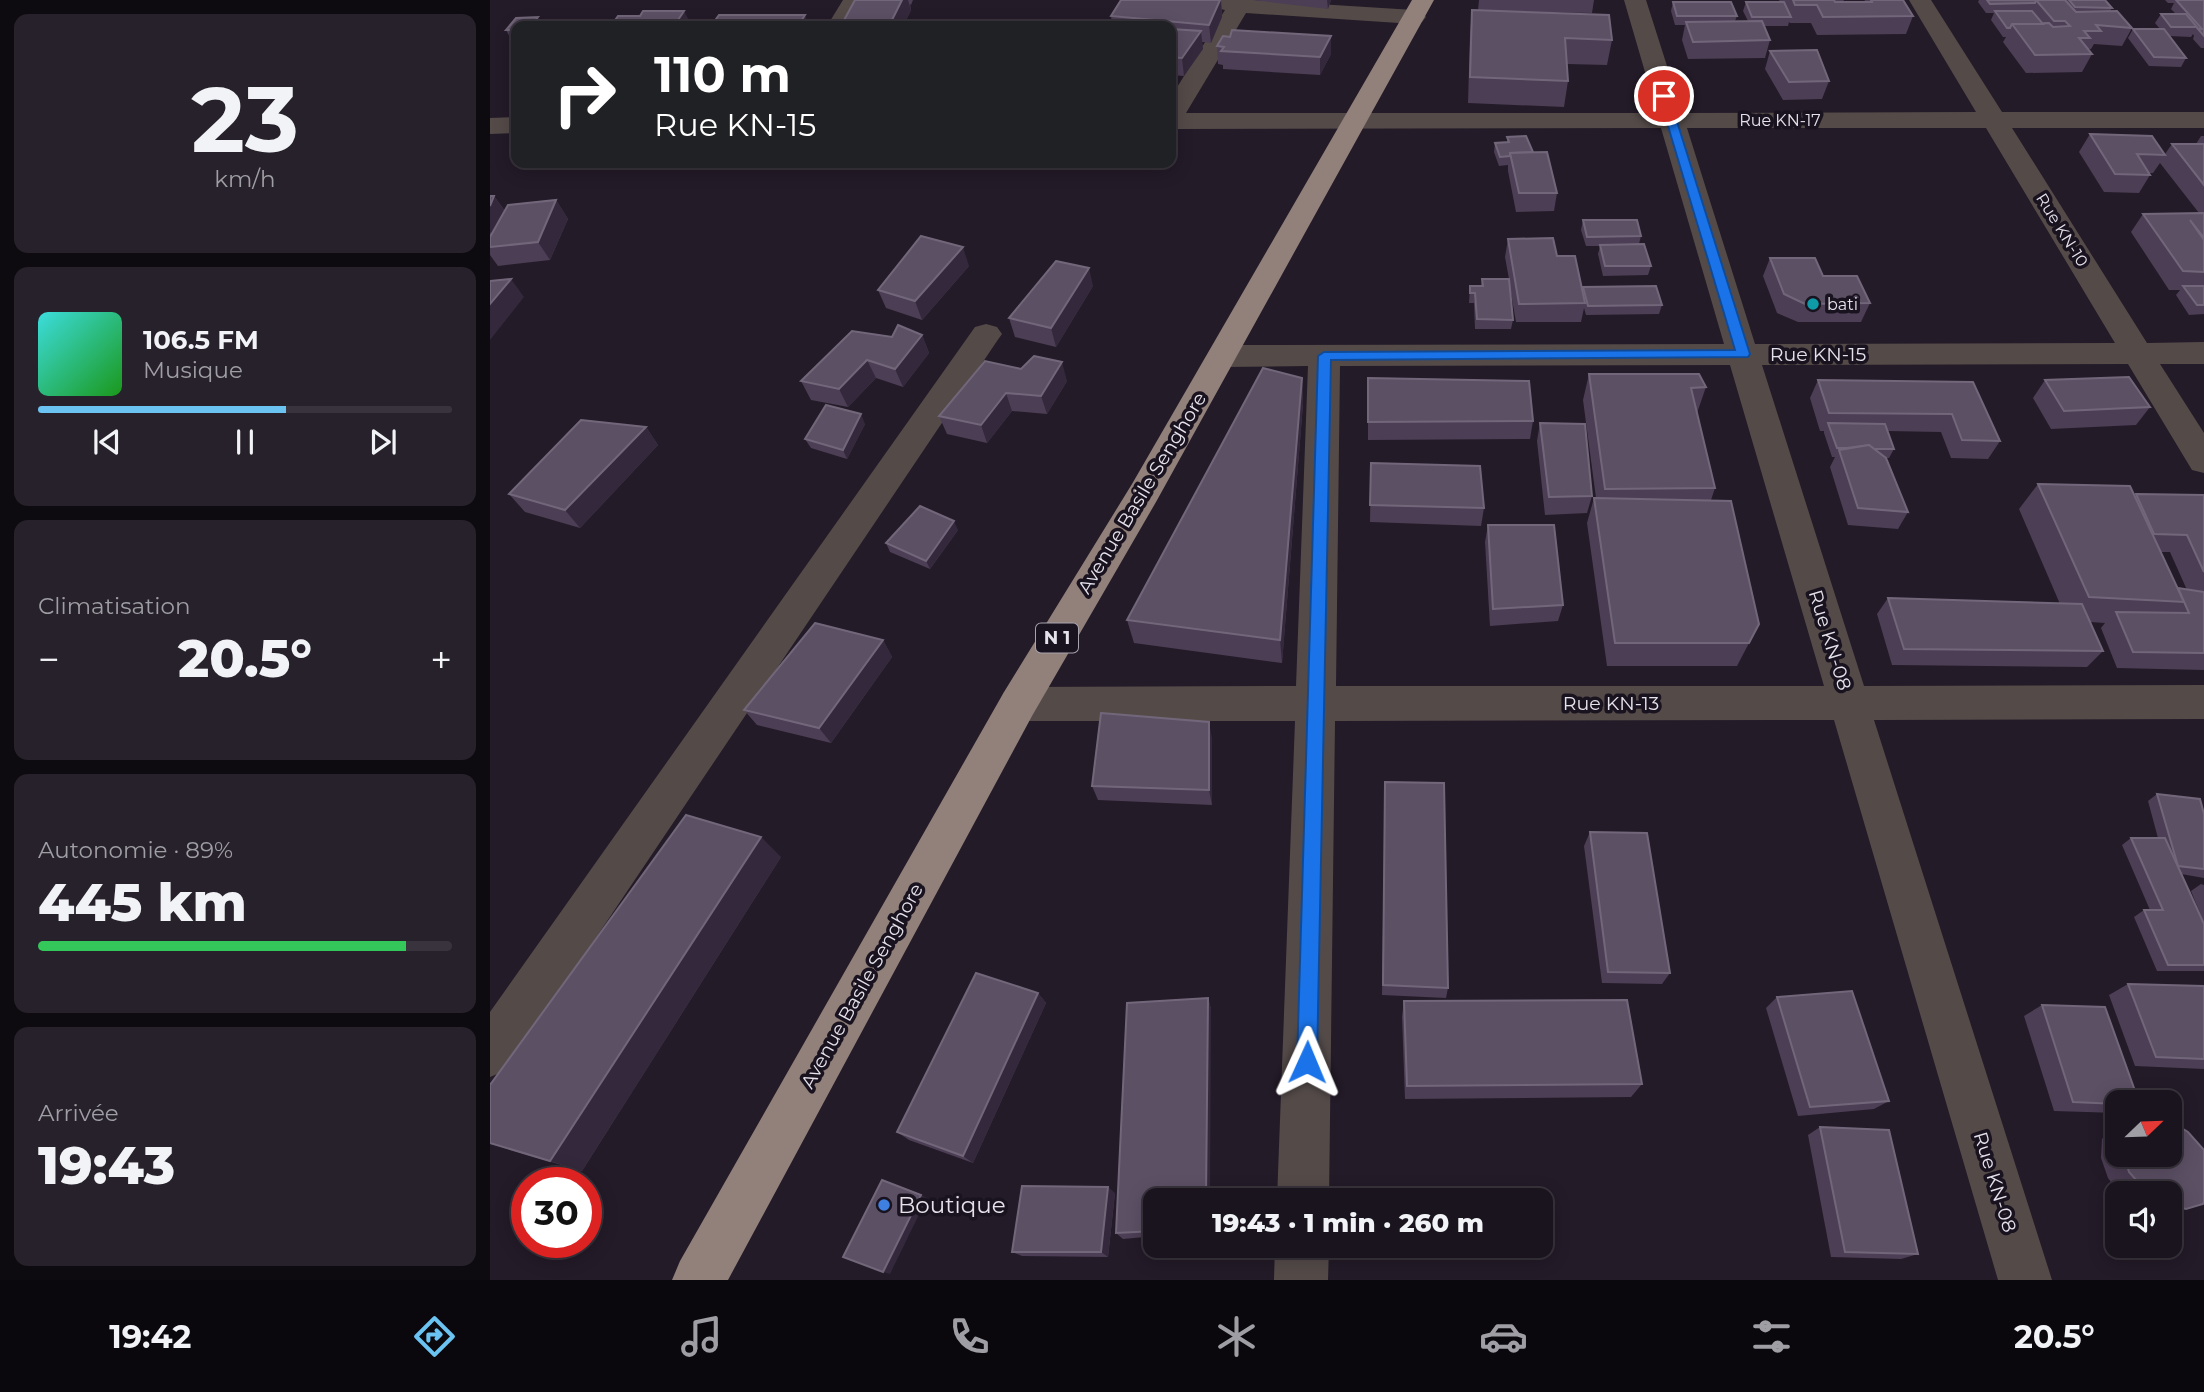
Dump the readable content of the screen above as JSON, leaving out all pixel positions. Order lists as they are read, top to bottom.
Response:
{
  "streets": {
    "highway": ["Avenue Basile Senghore", "N 1"],
    "street": [
      "Rue KN-17",
      "Rue KN-10",
      "Rue KN-15",
      "Rue KN-08",
      "Rue KN-13"
    ]
  },
  "crossings": [
    ["Rue KN-17", "Rue KN-10"],
    ["Rue KN-17", "Avenue Basile Senghore"],
    ["Rue KN-17", "Rue KN-08"],
    ["Rue KN-10", "Rue KN-15"],
    ["Rue KN-15", "Avenue Basile Senghore"],
    ["Rue KN-15", "Rue KN-08"],
    ["Avenue Basile Senghore", "Rue KN-13"],
    ["Rue KN-08", "Rue KN-13"]
  ],
  "places": ["bati", "Boutique"],
  "north": "top right",
  "page": {
    "tile": [
      ["23", "km/h"],
      "Climatisation",
      ["Autonomie · 89%", "445 km"],
      ["Arrivée", "19:43"]
    ],
    "turn": ["110 m", "Rue KN-15"],
    "song": ["106.5 FM", "Musique"],
    "heat": ["−", "20.5°", "+"],
    "limit": "30",
    "trip": "19:43 · 1 min · 260 m",
    "tabs": ["19:42", "20.5°"]
  }
}
